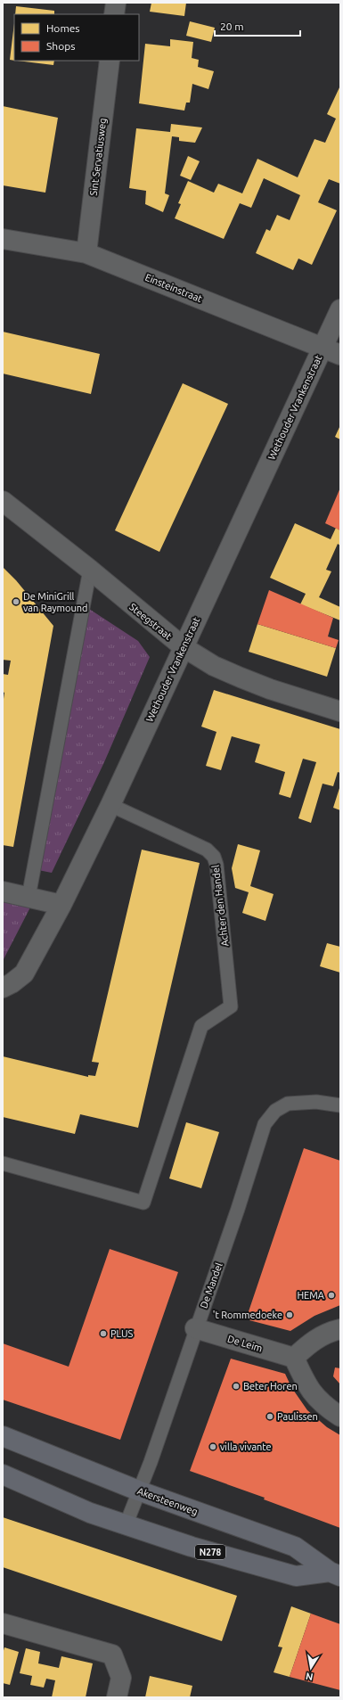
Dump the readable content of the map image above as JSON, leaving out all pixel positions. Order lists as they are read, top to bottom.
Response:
{
  "streets": {
    "main road": ["Akersteenweg", "N278"],
    "street": [
      "Sint Servatiusweg",
      "Einsteinstraat",
      "Wethouder Vrankenstraat",
      "Steegstraat",
      "De Leim"
    ],
    "lane": ["Achter den Handel", "De Mandel"]
  },
  "crossings": [
    ["Sint Servatiusweg", "Einsteinstraat"],
    ["Einsteinstraat", "Wethouder Vrankenstraat"],
    ["Wethouder Vrankenstraat", "Steegstraat"],
    ["Wethouder Vrankenstraat", "Achter den Handel"],
    ["De Mandel", "De Leim"],
    ["De Mandel", "Akersteenweg"]
  ],
  "places": [
    "De MiniGrill van Raymound",
    "HEMA",
    "'t Rommedoeke",
    "PLUS",
    "Beter Horen",
    "Paulissen",
    "villa vivante"
  ],
  "legend": ["Homes", "Shops"],
  "scale_bar": "20 m",
  "north": "bottom"
}
